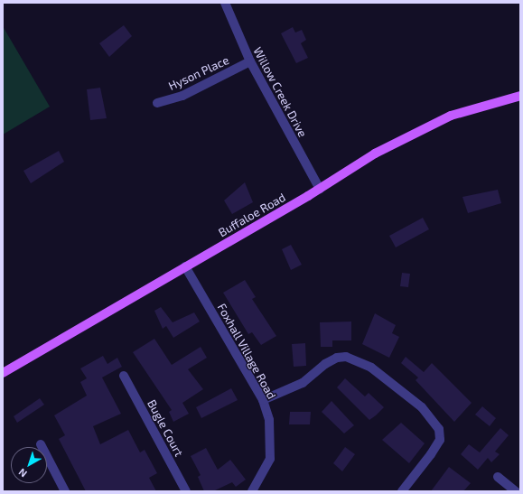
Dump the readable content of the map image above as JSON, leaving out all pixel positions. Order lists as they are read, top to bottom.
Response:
{
  "streets": {
    "main road": ["Buffaloe Road"],
    "street": [
      "Hyson Place",
      "Willow Creek Drive",
      "Foxhall Village Road",
      "Bugle Court"
    ]
  },
  "crossings": [
    ["Hyson Place", "Willow Creek Drive"],
    ["Willow Creek Drive", "Buffaloe Road"],
    ["Buffaloe Road", "Foxhall Village Road"]
  ],
  "north": "bottom left"
}
